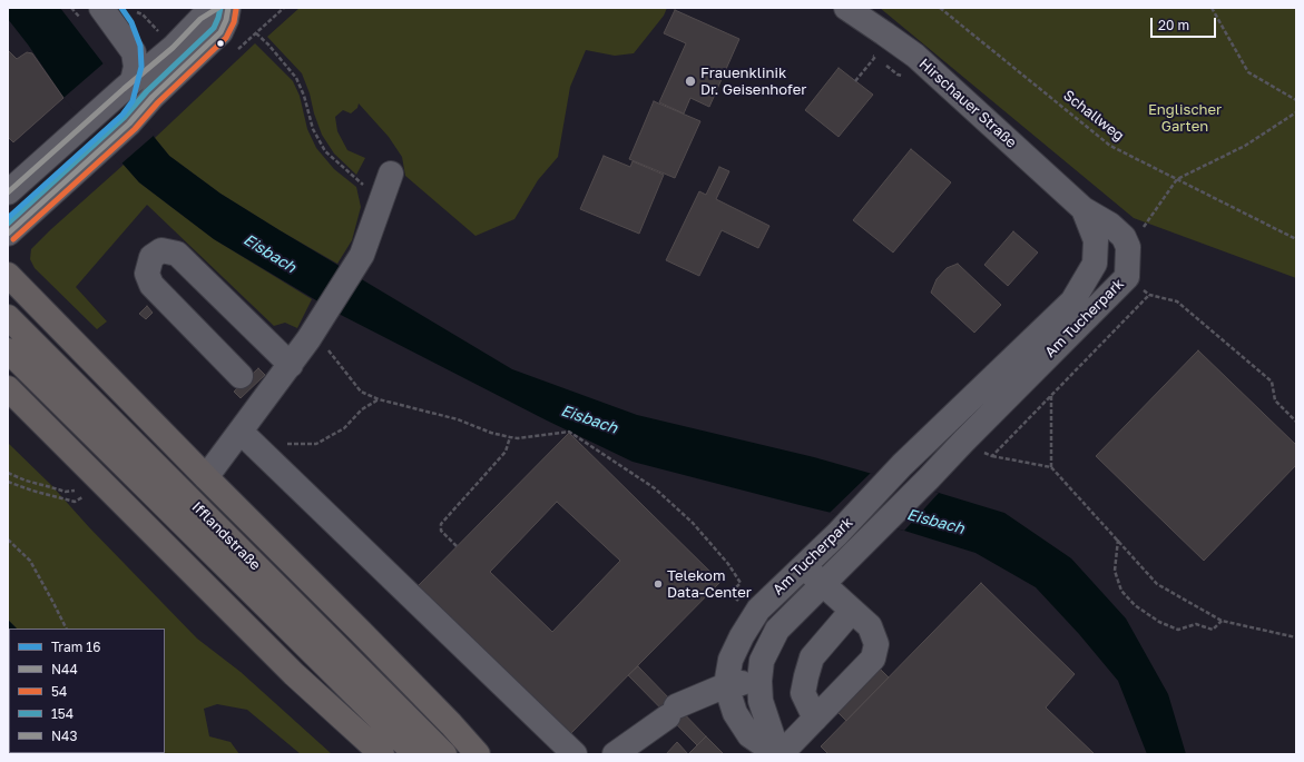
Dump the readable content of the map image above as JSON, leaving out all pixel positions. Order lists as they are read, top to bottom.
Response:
{
  "streets": {
    "main road": ["Ifflandstraße"],
    "street": ["Hirschauer Straße", "Am Tucherpark"],
    "path": ["Schallweg"]
  },
  "crossings": [
    ["Hirschauer Straße", "Am Tucherpark"]
  ],
  "water": ["Eisbach"],
  "parks": ["Englischer Garten"],
  "places": ["Frauenklinik Dr. Geisenhofer", "Telekom Data-Center"],
  "lines": [
    "tram line 16",
    "transit line N44",
    "transit line 154",
    "transit line N43",
    "transit line 54"
  ],
  "legend": [
    "Tram 16",
    "N44",
    "54",
    "154",
    "N43"
  ],
  "scale_bar": "20 m"
}
